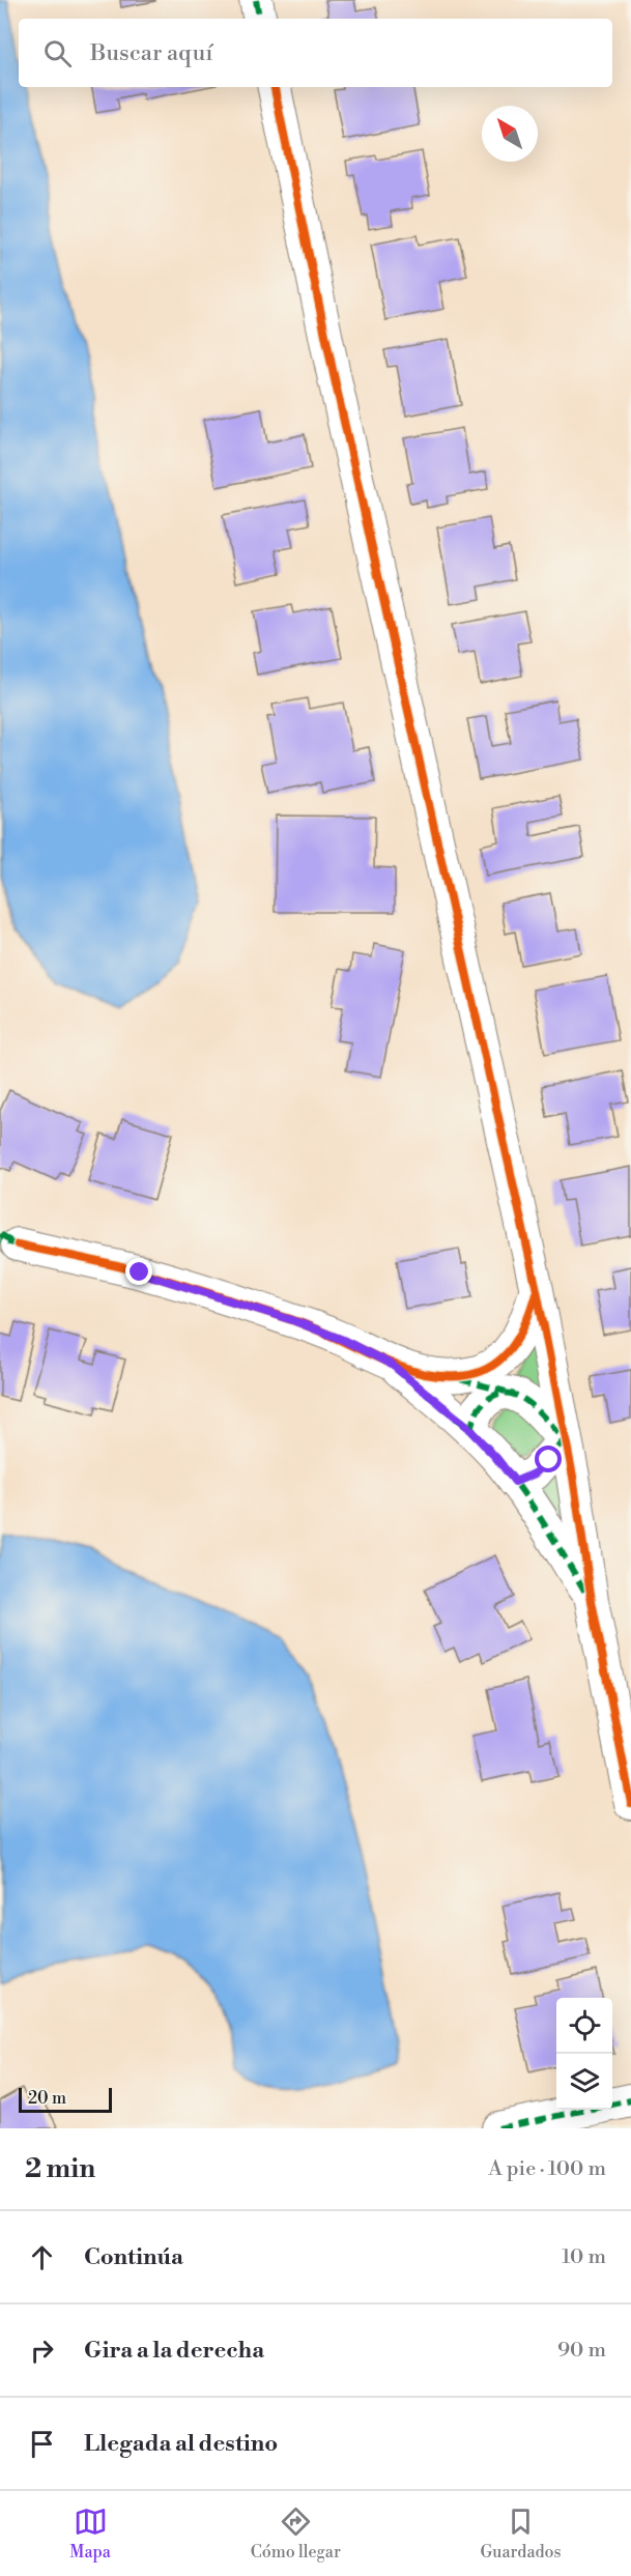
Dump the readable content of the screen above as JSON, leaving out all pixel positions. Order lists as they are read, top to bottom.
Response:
{
  "scale_bar": "20 m",
  "north": "top left",
  "page": {
    "search": "Buscar aquí",
    "scale": "20 m",
    "heading": ["2 min", "A pie · 100 m"],
    "list": [
      ["Continúa", "10 m"],
      ["Gira a la derecha", "90 m"],
      "Llegada al destino"
    ],
    "nav": ["Mapa", "Cómo llegar", "Guardados"]
  }
}
